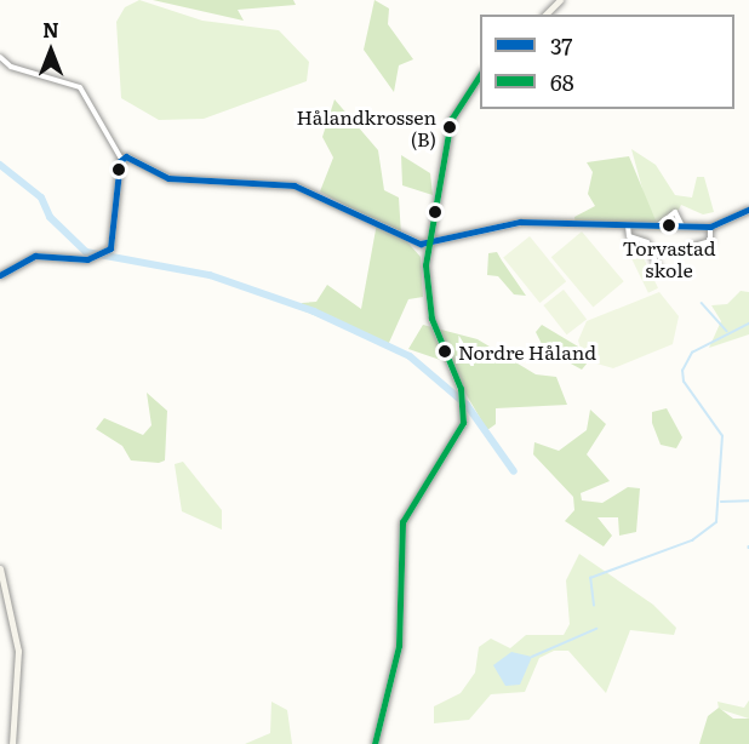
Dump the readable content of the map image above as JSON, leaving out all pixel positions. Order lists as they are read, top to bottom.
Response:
{
  "places": ["Hålandkrossen (B)", "Torvastad skole", "Nordre Håland"],
  "lines": ["transit line 68", "transit line 37"],
  "legend": ["37", "68"],
  "north": "top"
}
